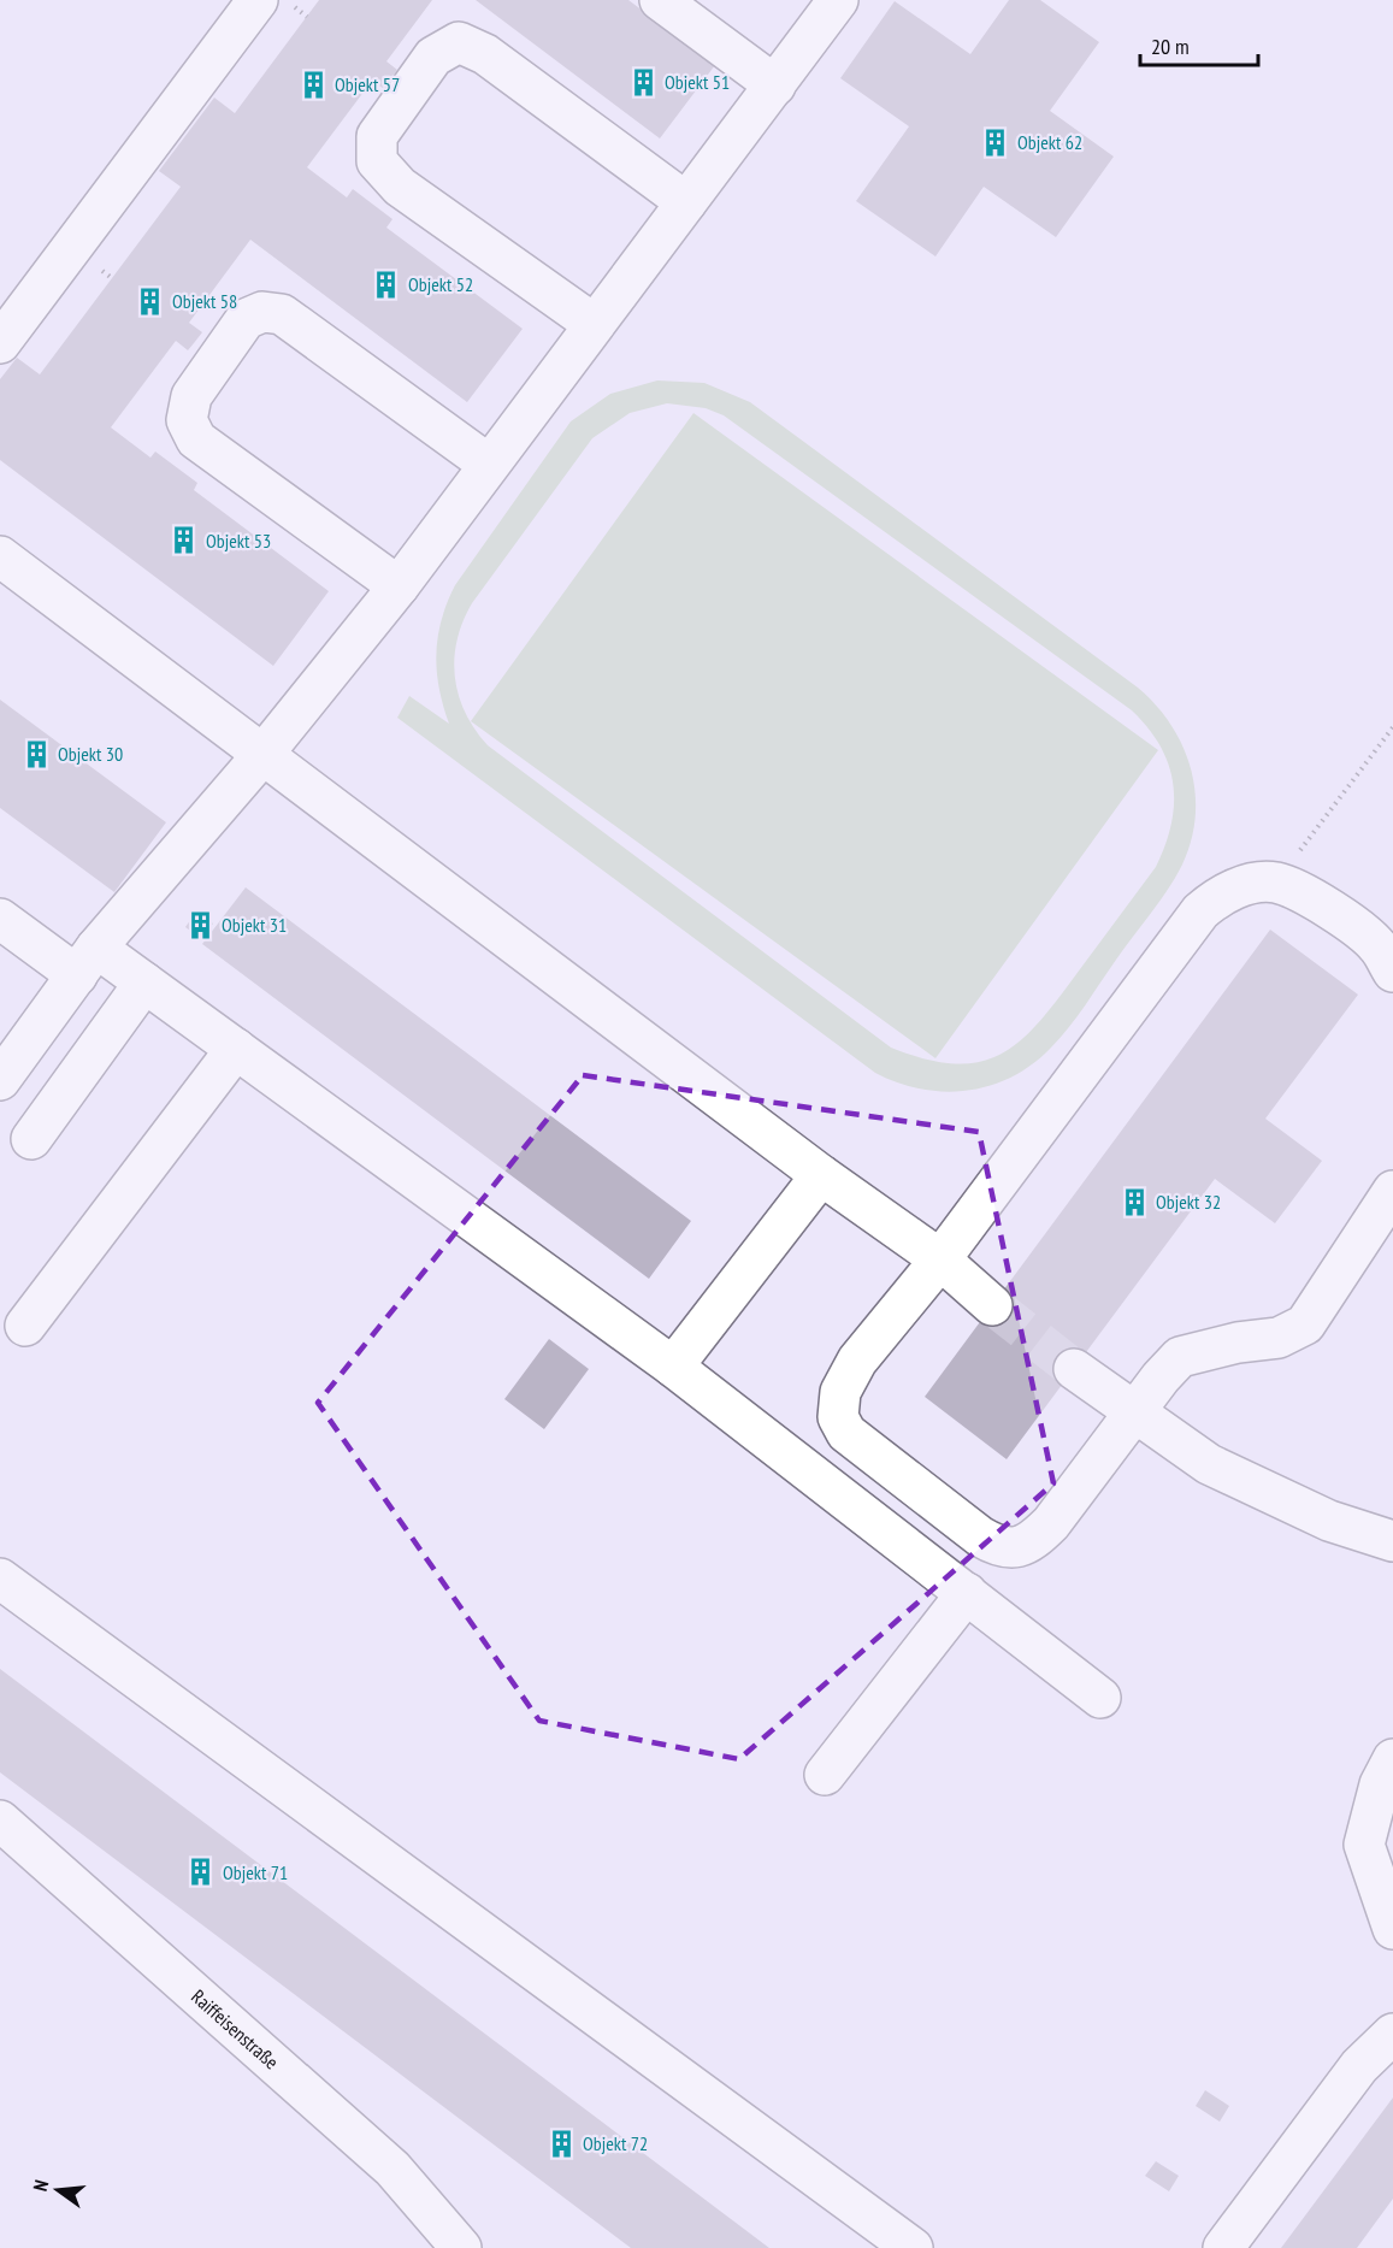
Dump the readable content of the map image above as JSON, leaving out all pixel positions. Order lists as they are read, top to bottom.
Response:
{
  "streets": {
    "street": ["Raiffeisenstraße"]
  },
  "places": {
    "building": [
      "Objekt 51",
      "Objekt 57",
      "Objekt 62",
      "Objekt 52",
      "Objekt 58",
      "Objekt 53",
      "Objekt 30",
      "Objekt 31",
      "Objekt 32",
      "Objekt 71",
      "Objekt 72"
    ]
  },
  "scale_bar": "20 m",
  "north": "left"
}
